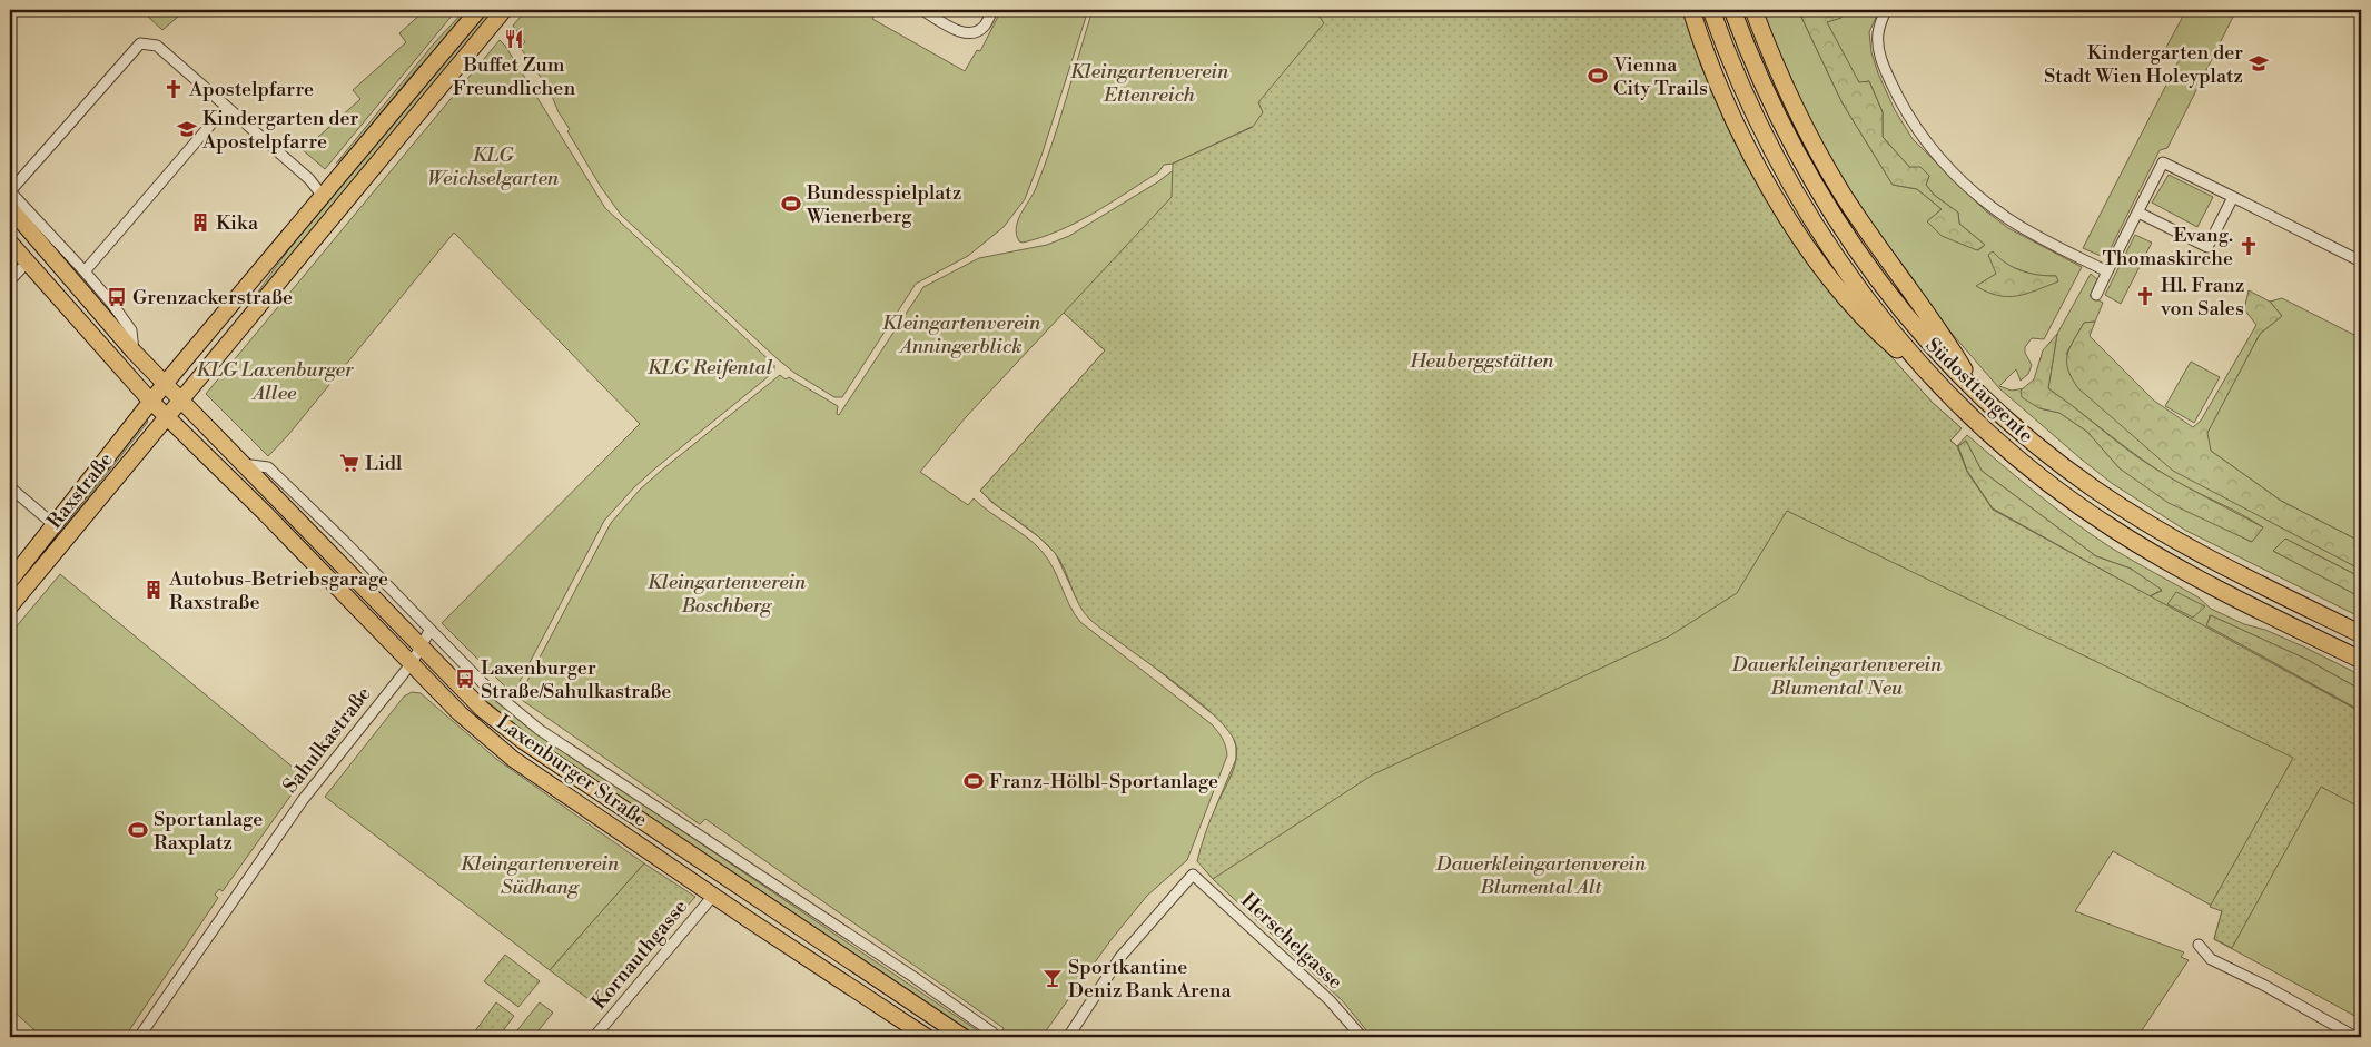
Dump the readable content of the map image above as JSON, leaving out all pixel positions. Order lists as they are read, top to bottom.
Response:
{
  "streets": {
    "highway": ["Südosttangente"],
    "main road": ["Raxstraße", "Laxenburger Straße"],
    "street": ["Sahulkastraße", "Herschelgasse", "Kornauthgasse"]
  },
  "crossings": [
    ["Raxstraße", "Laxenburger Straße"],
    ["Sahulkastraße", "Laxenburger Straße"],
    ["Laxenburger Straße", "Kornauthgasse"]
  ],
  "parks": [
    "Kleingartenverein Ettenreich",
    "KLG Weichselgarten",
    "Kleingartenverein Anningerblick",
    "Heuberggstätten",
    "KLG Reifental",
    "KLG Laxenburger Allee",
    "Kleingartenverein Boschberg",
    "Dauerkleingartenverein Blumental Neu",
    "Kleingartenverein Südhang",
    "Dauerkleingartenverein Blumental Alt"
  ],
  "places": {
    "restaurant": ["Buffet Zum Freundlichen"],
    "school or university": ["Kindergarten der Stadt Wien Holeyplatz", "Kindergarten der Apostelpfarre"],
    "sports": [
      "Vienna City Trails",
      "Bundesspielplatz Wienerberg",
      "Franz-Hölbl-Sportanlage",
      "Sportanlage Raxplatz"
    ],
    "church": ["Apostelpfarre", "Evang. Thomaskirche", "Hl. Franz von Sales"],
    "building": ["Kika", "Autobus-Betriebsgarage Raxstraße"],
    "bus stop": ["Grenzackerstraße", "Laxenburger Straße/Sahulkastraße"],
    "supermarket": ["Lidl"],
    "bar": ["Sportkantine Deniz Bank Arena"]
  }
}
